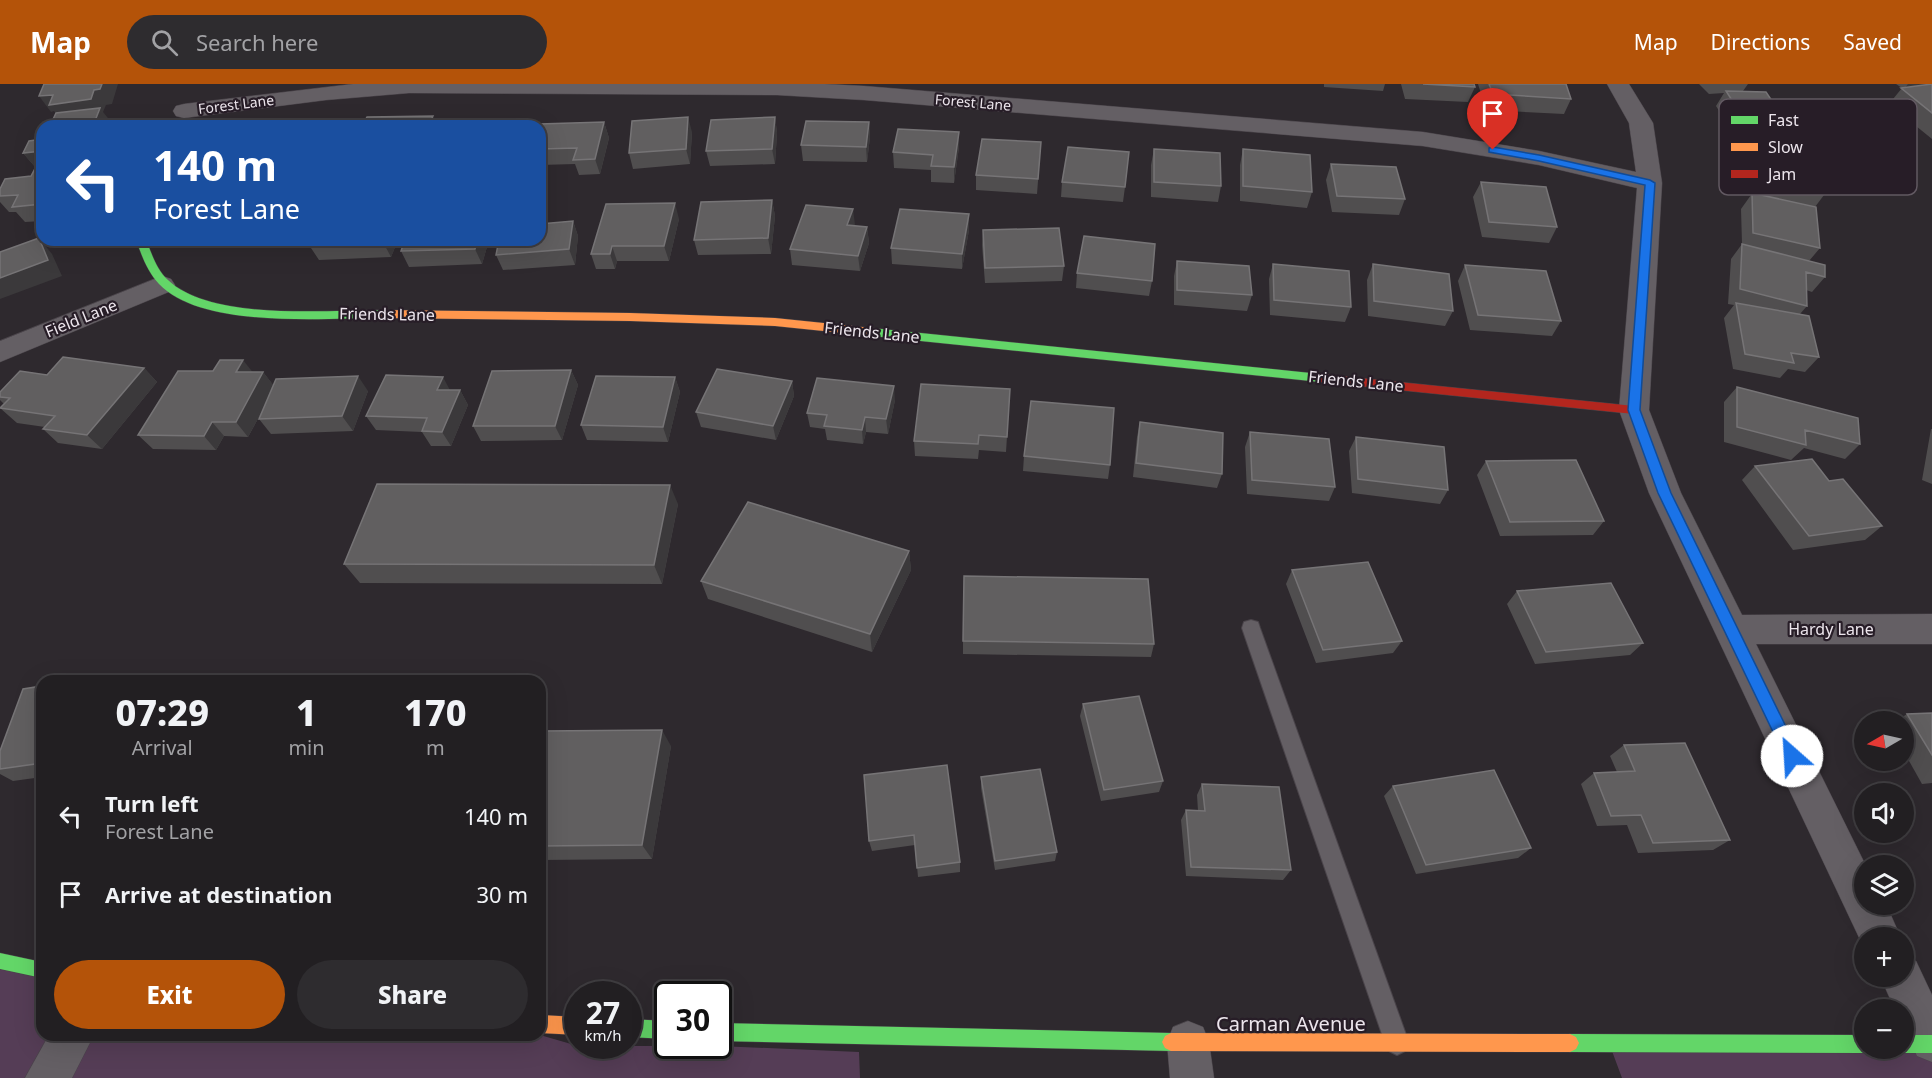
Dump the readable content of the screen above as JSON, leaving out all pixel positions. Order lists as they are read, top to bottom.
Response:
{
  "streets": {
    "street": [
      "Forest Lane",
      "Friends Lane",
      "Field Lane",
      "Hardy Lane",
      "Carman Avenue"
    ]
  },
  "crossings": [
    ["Friends Lane", "Field Lane"]
  ],
  "legend": ["Fast", "Slow", "Jam"],
  "north": "left",
  "page": {
    "header": "Map",
    "search": "Search here",
    "nav": ["Map", "Directions", "Saved"],
    "turn": ["140 m", "Forest Lane"],
    "eta": [
      "07:29",
      "Arrival",
      "1",
      "min",
      "170",
      "m"
    ],
    "map_buttons": ["+", "−"],
    "list": [
      {
        "name": "Turn left",
        "note": "Forest Lane",
        "value": "140 m"
      },
      {
        "name": "Arrive at destination",
        "value": "30 m"
      }
    ],
    "buttons": ["Exit", "Share"],
    "speed": "27 km/h",
    "limit": "30"
  }
}
